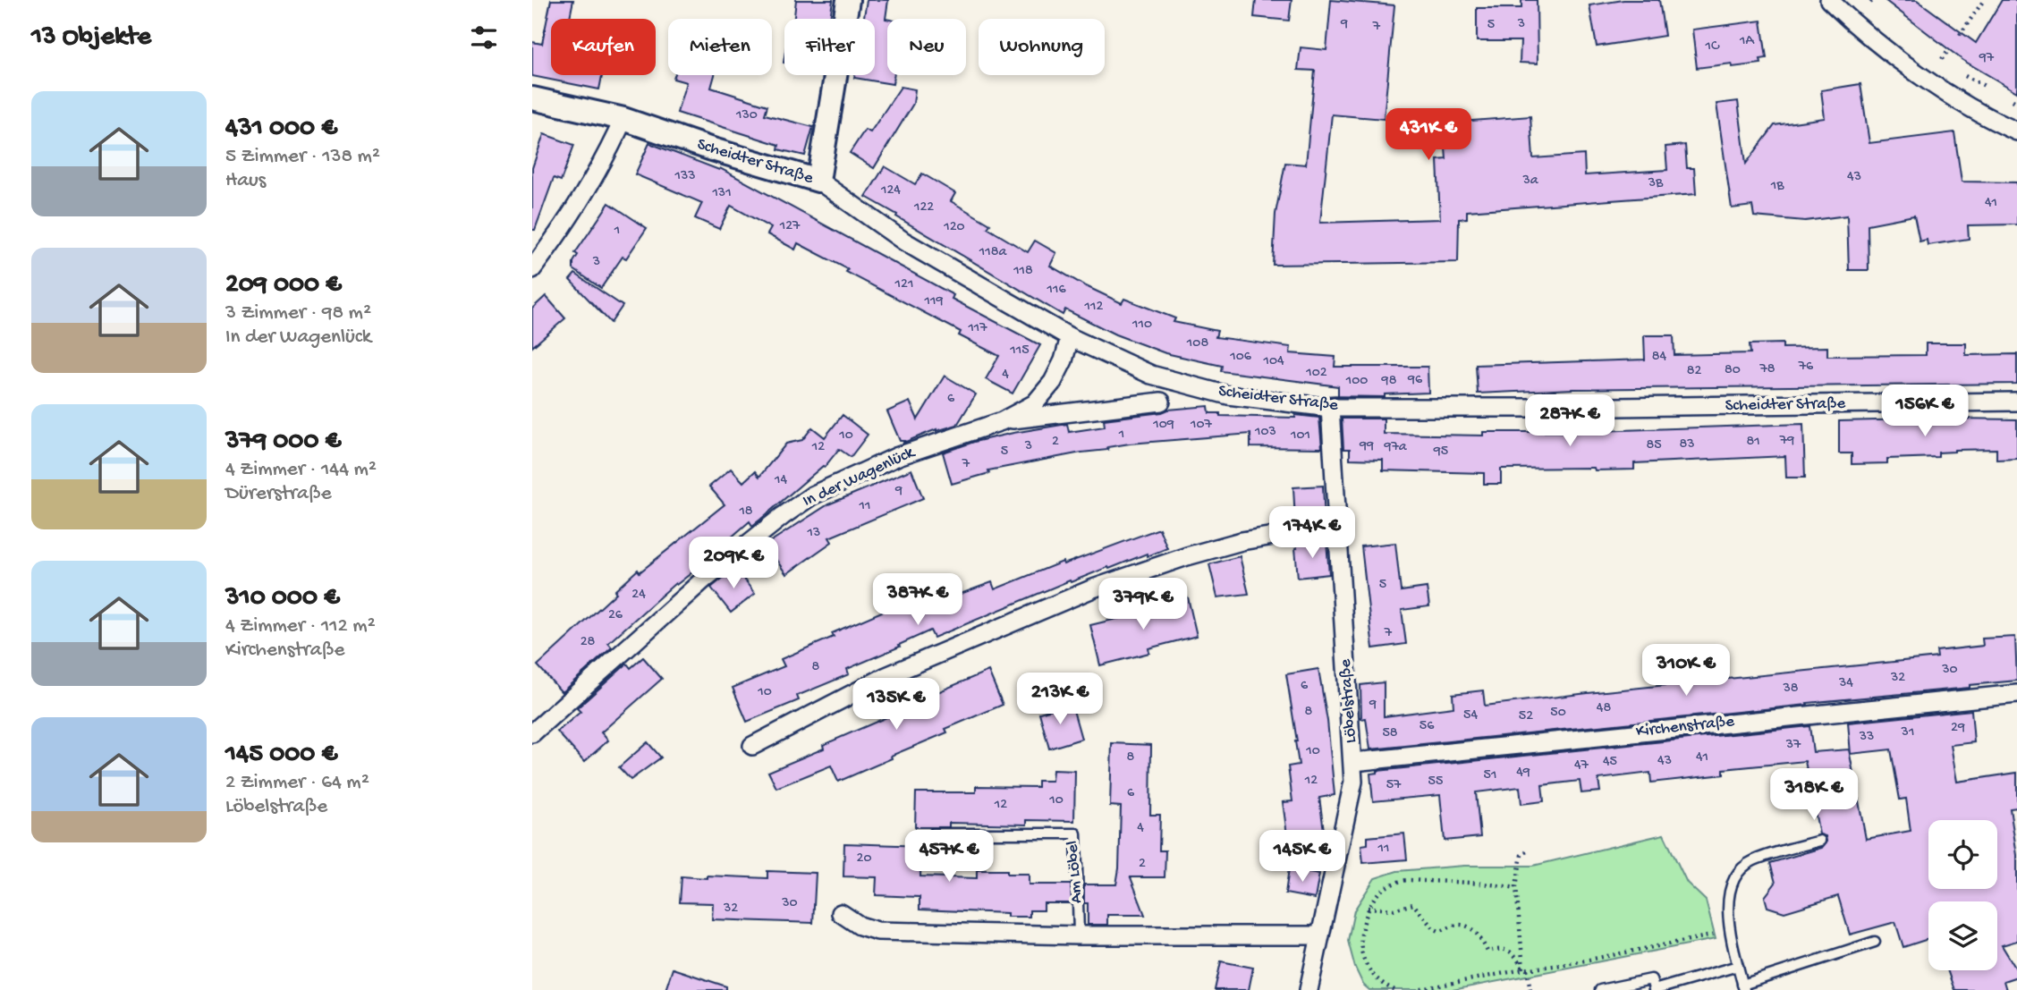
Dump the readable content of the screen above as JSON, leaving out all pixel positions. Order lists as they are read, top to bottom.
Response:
{
  "streets": {
    "street": [
      "Scheidter Straße",
      "In der Wagenlück",
      "Löbelstraße",
      "Kirchenstraße"
    ],
    "lane": ["Am Löbel"]
  },
  "crossings": [
    ["Scheidter Straße", "In der Wagenlück"],
    ["Scheidter Straße", "Löbelstraße"],
    ["Löbelstraße", "Kirchenstraße"]
  ],
  "house_numbers": [
    "9",
    "3",
    "5",
    "7",
    "1A",
    "1C",
    "97",
    "130",
    "133",
    "43",
    "3a",
    "3B",
    "1B",
    "124",
    "131",
    "41",
    "122",
    "127",
    "120",
    "1",
    "118a",
    "3",
    "118",
    "121",
    "116",
    "119",
    "112",
    "110",
    "117",
    "108",
    "115",
    "106",
    "84",
    "104",
    "76",
    "78",
    "80",
    "82",
    "102",
    "4",
    "96",
    "100",
    "98",
    "6",
    "109",
    "107",
    "103",
    "1",
    "10",
    "101",
    "79",
    "2",
    "81",
    "83",
    "85",
    "3",
    "99",
    "12",
    "97a",
    "5",
    "95",
    "7",
    "14",
    "9",
    "11",
    "18",
    "13",
    "5",
    "24",
    "26",
    "7",
    "28",
    "8",
    "30",
    "32",
    "34",
    "6",
    "38",
    "10",
    "9",
    "48",
    "8",
    "50",
    "54",
    "52",
    "56",
    "29",
    "31",
    "58",
    "33",
    "37",
    "10",
    "8",
    "41",
    "43",
    "45",
    "47",
    "49",
    "51",
    "12",
    "55",
    "57",
    "6",
    "10",
    "12",
    "4",
    "11",
    "20",
    "2",
    "30",
    "32"
  ],
  "page": {
    "heading": "13 Objekte",
    "chip": [
      "Kaufen",
      "Mieten",
      "Filter",
      "Neu",
      "Wohnung"
    ],
    "list": [
      {
        "name": "431 000 €",
        "note": "5 Zimmer · 138 m² · Haus"
      },
      {
        "name": "209 000 €",
        "note": "3 Zimmer · 98 m² · In der Wagenlück"
      },
      {
        "name": "379 000 €",
        "note": "4 Zimmer · 144 m² · Dürerstraße"
      },
      {
        "name": "310 000 €",
        "note": "4 Zimmer · 112 m² · Kirchenstraße"
      },
      {
        "name": "145 000 €",
        "note": "2 Zimmer · 64 m² · Löbelstraße"
      }
    ],
    "price": [
      "431K €",
      "156K €",
      "287K €",
      "174K €",
      "209K €",
      "387K €",
      "379K €",
      "310K €",
      "213K €",
      "135K €",
      "318K €",
      "457K €",
      "145K €"
    ]
  }
}
